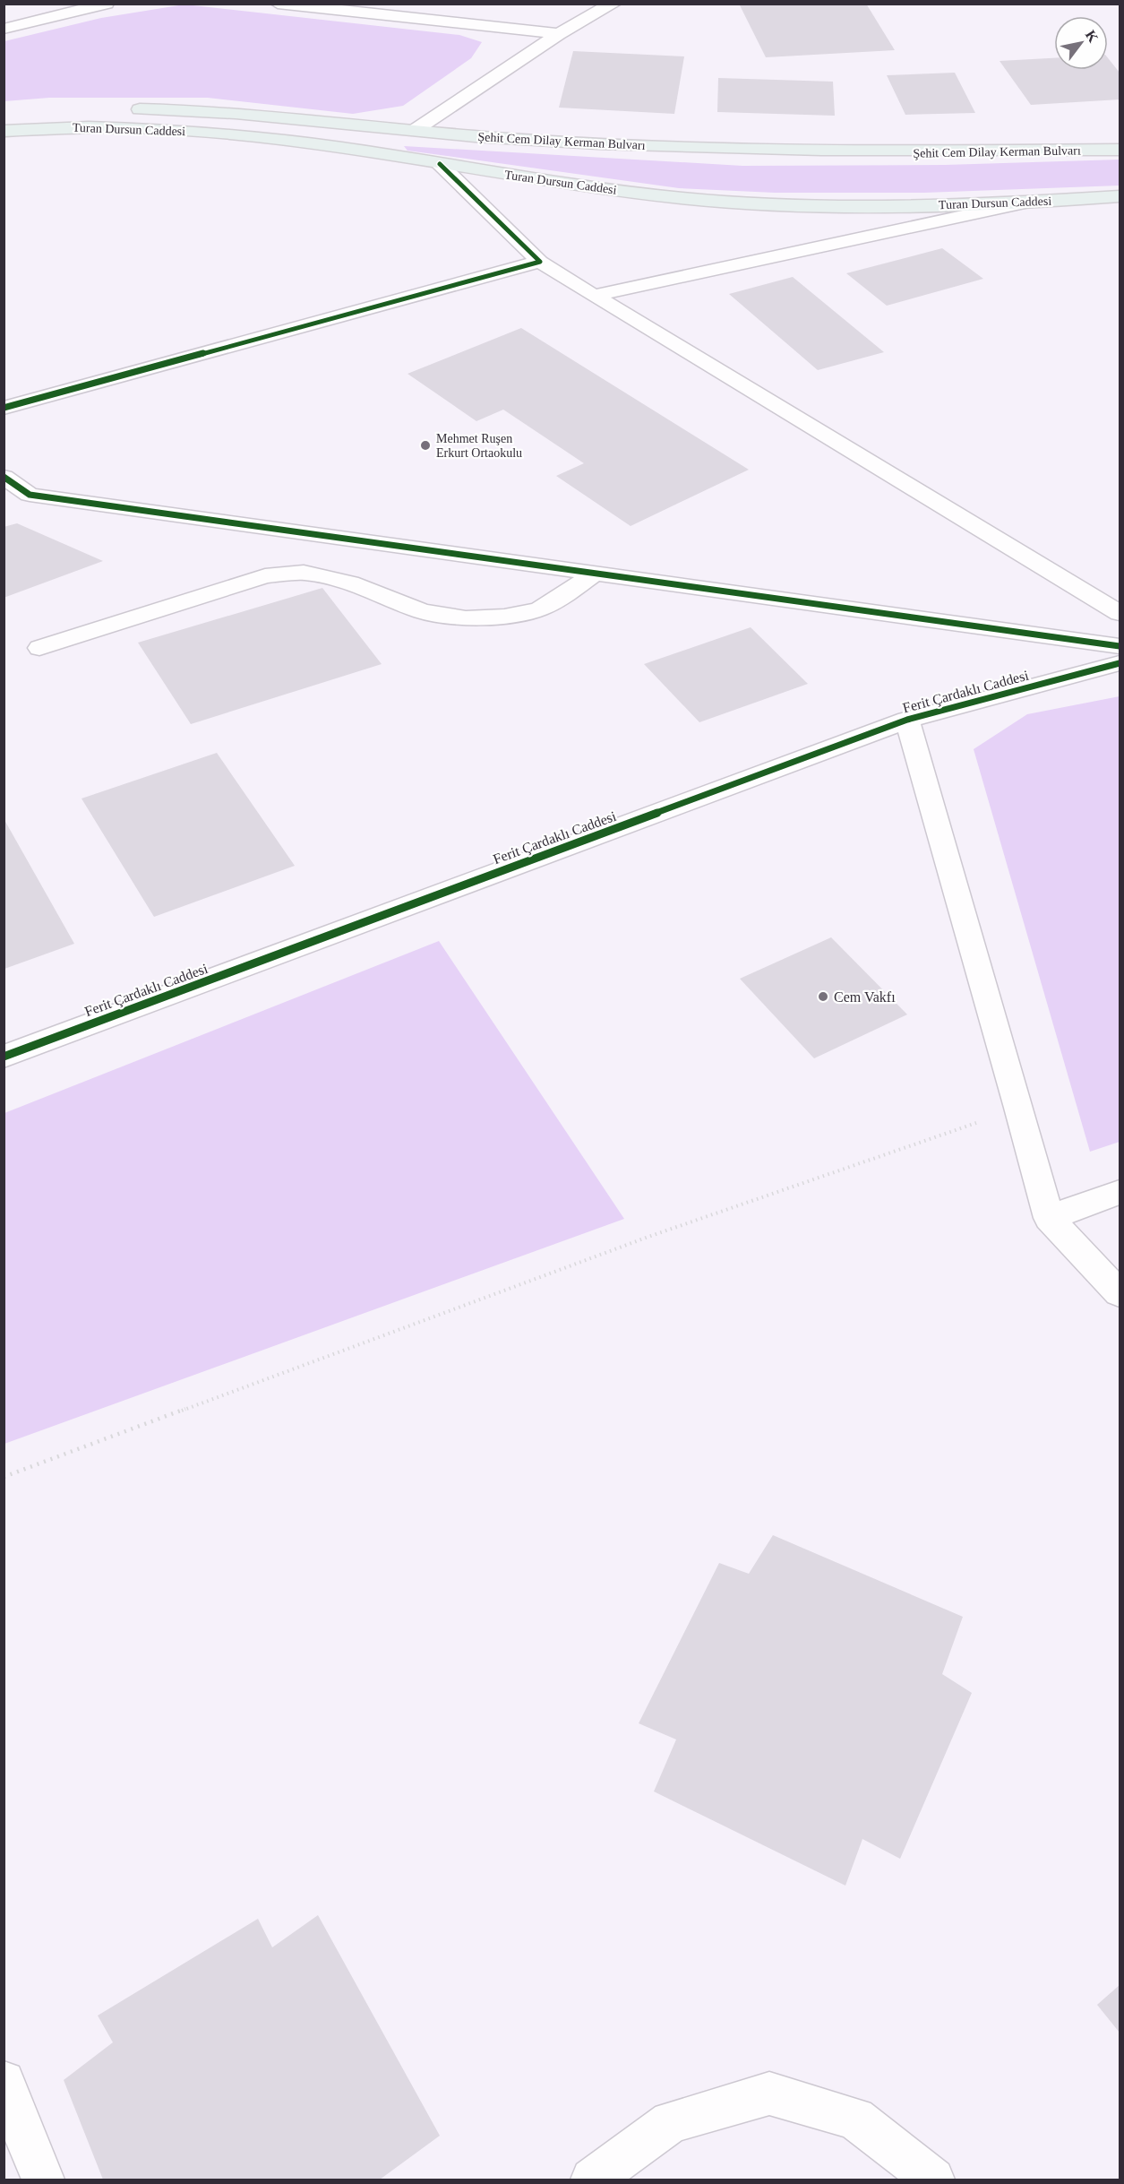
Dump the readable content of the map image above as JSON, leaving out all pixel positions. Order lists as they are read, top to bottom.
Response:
{
  "streets": {
    "main road": ["Turan Dursun Caddesi", "Şehit Cem Dilay Kerman Bulvarı"],
    "street": ["Ferit Çardaklı Caddesi"]
  },
  "places": ["Mehmet Ruşen Erkurt Ortaokulu", "Cem Vakfı"],
  "north": "top right"
}
